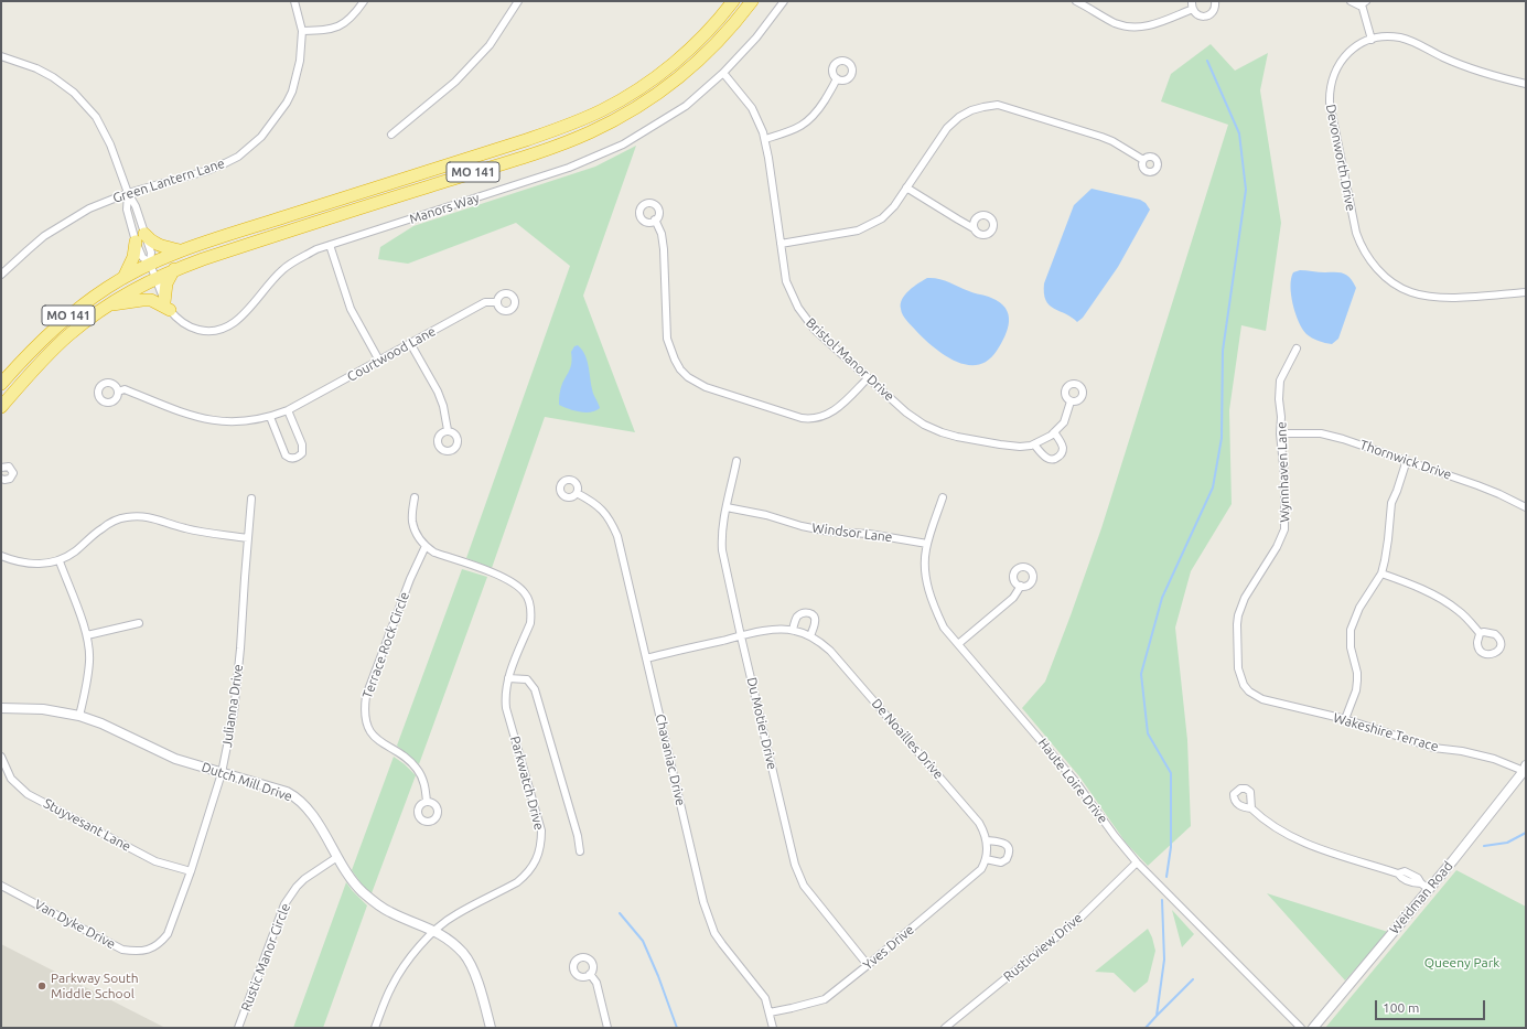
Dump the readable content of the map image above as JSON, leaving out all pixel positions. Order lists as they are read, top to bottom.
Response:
{
  "streets": {
    "highway": ["MO 141"],
    "street": [
      "Devonworth Drive",
      "Green Lantern Lane",
      "Manors Way",
      "Courtwood Lane",
      "Bristol Manor Drive",
      "Thornwick Drive",
      "Wynnhaven Lane",
      "Windsor Lane",
      "Terrace Rock Circle",
      "Julianna Drive",
      "Du Motier Drive",
      "Wakeshire Terrace",
      "De Noailles Drive",
      "Chavaniac Drive",
      "Haute Loire Drive",
      "Dutch Mill Drive",
      "Parkwatch Drive",
      "Stuyvesant Lane",
      "Weidman Road",
      "Van Dyke Drive",
      "Yves Drive",
      "Rusticview Drive",
      "Rustic Manor Circle"
    ]
  },
  "crossings": [
    ["MO 141", "Manors Way"],
    ["Manors Way", "Bristol Manor Drive"],
    ["Thornwick Drive", "Wynnhaven Lane"],
    ["Wynnhaven Lane", "Wakeshire Terrace"],
    ["Windsor Lane", "Du Motier Drive"],
    ["Windsor Lane", "Haute Loire Drive"],
    ["Terrace Rock Circle", "Parkwatch Drive"],
    ["Julianna Drive", "Dutch Mill Drive"],
    ["Julianna Drive", "Stuyvesant Lane"],
    ["Julianna Drive", "Van Dyke Drive"],
    ["Du Motier Drive", "De Noailles Drive"],
    ["Du Motier Drive", "Yves Drive"],
    ["Wakeshire Terrace", "Weidman Road"],
    ["De Noailles Drive", "Chavaniac Drive"],
    ["De Noailles Drive", "Yves Drive"],
    ["Chavaniac Drive", "Yves Drive"],
    ["Haute Loire Drive", "Rusticview Drive"],
    ["Dutch Mill Drive", "Parkwatch Drive"],
    ["Dutch Mill Drive", "Rustic Manor Circle"]
  ],
  "parks": ["Queeny Park"],
  "places": ["Parkway South Middle School"],
  "scale_bar": "100 m"
}
